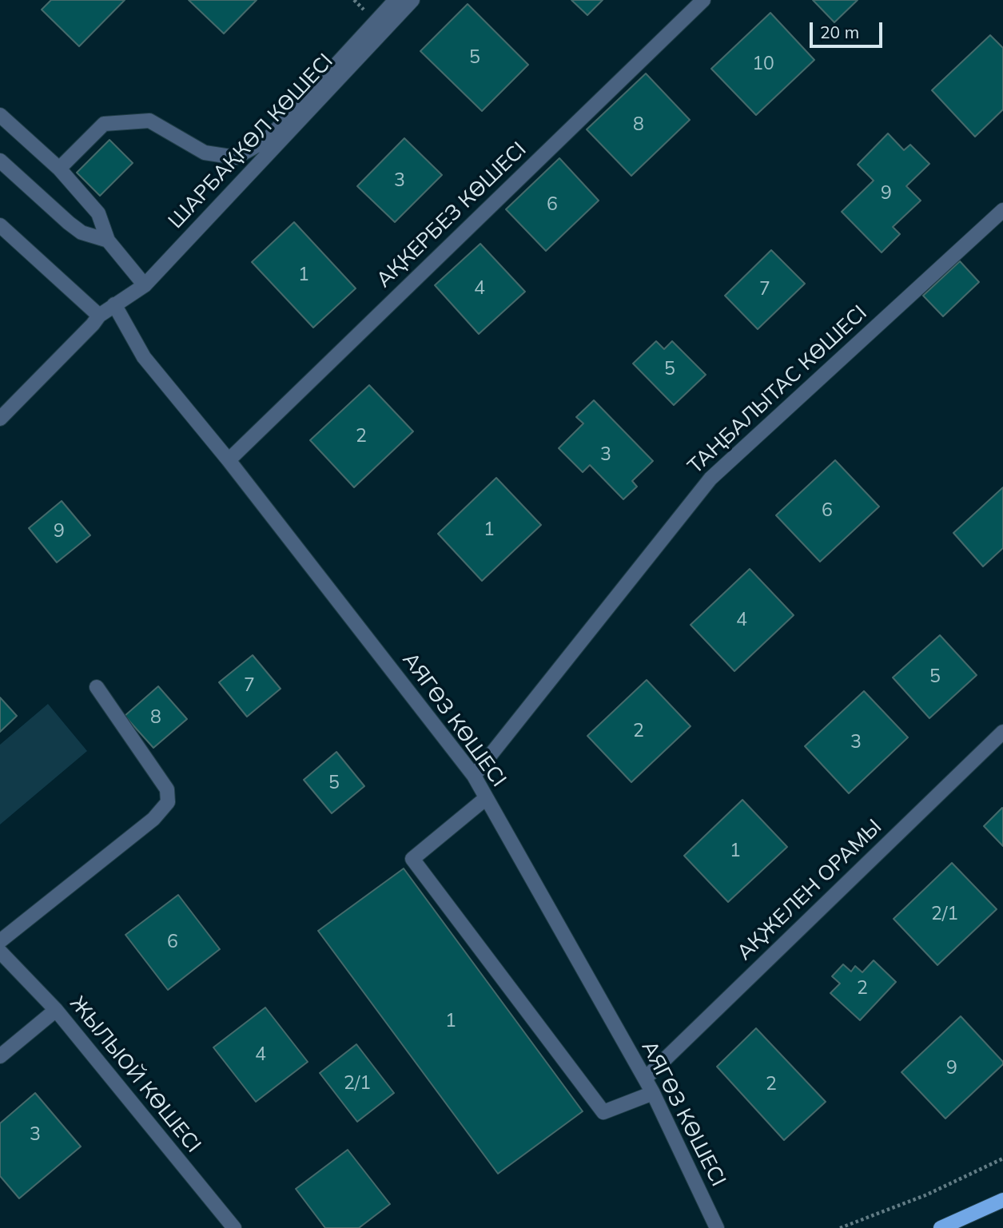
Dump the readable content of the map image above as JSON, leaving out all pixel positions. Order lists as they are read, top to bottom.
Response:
{
  "streets": {
    "street": [
      "ШАРБАҚКӨЛ КӨШЕСІ",
      "АҚКЕРБЕЗ КӨШЕСІ",
      "ТАҢБАЛЫТАС КӨШЕСІ",
      "АЯГӨЗ КӨШЕСІ",
      "АҚЖЕЛЕН ОРАМЫ",
      "ЖЫЛЫОЙ КӨШЕСІ"
    ]
  },
  "crossings": [
    ["ШАРБАҚКӨЛ КӨШЕСІ", "АЯГӨЗ КӨШЕСІ"],
    ["АҚКЕРБЕЗ КӨШЕСІ", "АЯГӨЗ КӨШЕСІ"],
    ["ТАҢБАЛЫТАС КӨШЕСІ", "АЯГӨЗ КӨШЕСІ"],
    ["АЯГӨЗ КӨШЕСІ", "АҚЖЕЛЕН ОРАМЫ"]
  ],
  "house_numbers": [
    "5",
    "10",
    "8",
    "3",
    "9",
    "6",
    "1",
    "4",
    "7",
    "5",
    "2",
    "3",
    "6",
    "1",
    "9",
    "4",
    "5",
    "7",
    "8",
    "2",
    "3",
    "5",
    "1",
    "2/1",
    "6",
    "2",
    "1",
    "4",
    "9",
    "2/1",
    "2",
    "3"
  ],
  "scale_bar": "20 m"
}
